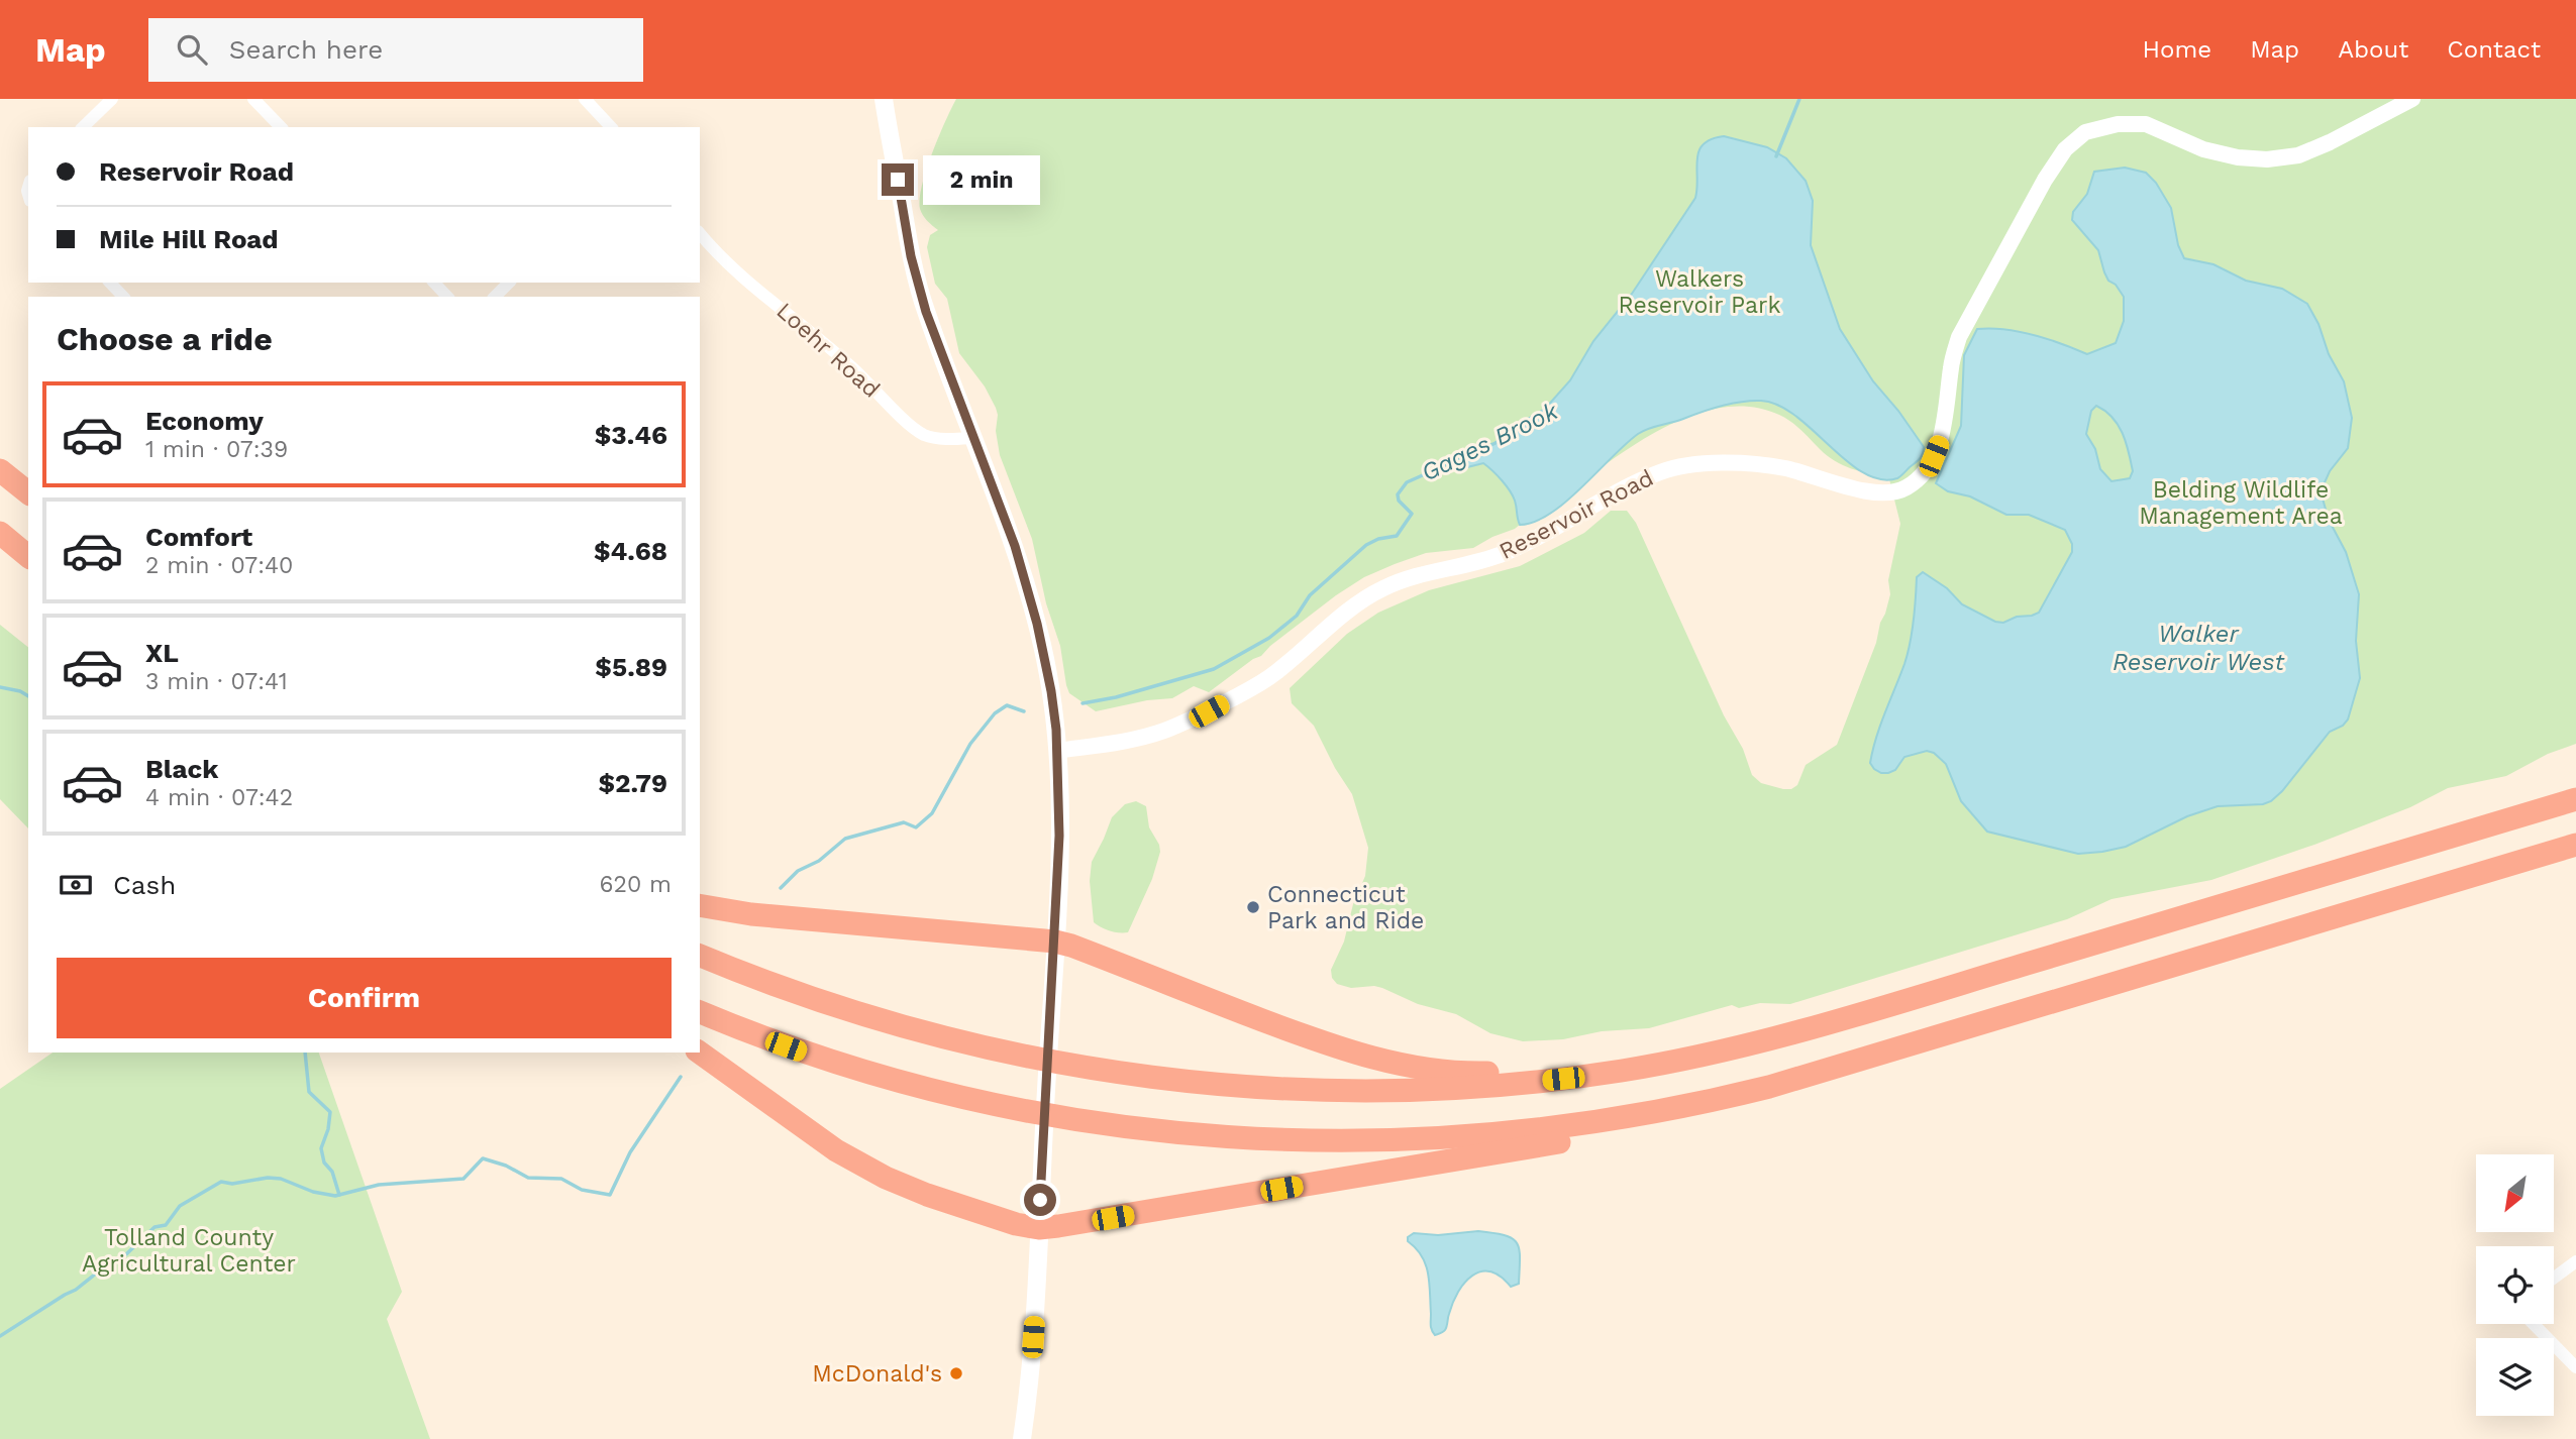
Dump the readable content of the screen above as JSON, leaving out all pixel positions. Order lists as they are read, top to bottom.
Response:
{
  "streets": {
    "street": ["Loehr Road", "Reservoir Road"]
  },
  "water": ["Gages Brook", "Walker Reservoir West"],
  "parks": ["Walkers Reservoir Park", "Belding Wildlife Management Area", "Tolland County Agricultural Center"],
  "places": ["Connecticut Park and Ride", "McDonald's"],
  "north": "bottom left",
  "page": {
    "header": "Map",
    "search": "Search here",
    "nav": [
      "Home",
      "Map",
      "About",
      "Contact"
    ],
    "banner": ["Reservoir Road", "Mile Hill Road"],
    "bubble": "2 min",
    "heading": "Choose a ride",
    "list": [
      {
        "name": "Economy",
        "note": "1 min · 07:39",
        "value": "$3.46"
      },
      {
        "name": "Comfort",
        "note": "2 min · 07:40",
        "value": "$4.68"
      },
      {
        "name": "XL",
        "note": "3 min · 07:41",
        "value": "$5.89"
      },
      {
        "name": "Black",
        "note": "4 min · 07:42",
        "value": "$2.79"
      }
    ],
    "pay": ["Cash", "620 m"],
    "buttons": "Confirm"
  }
}
